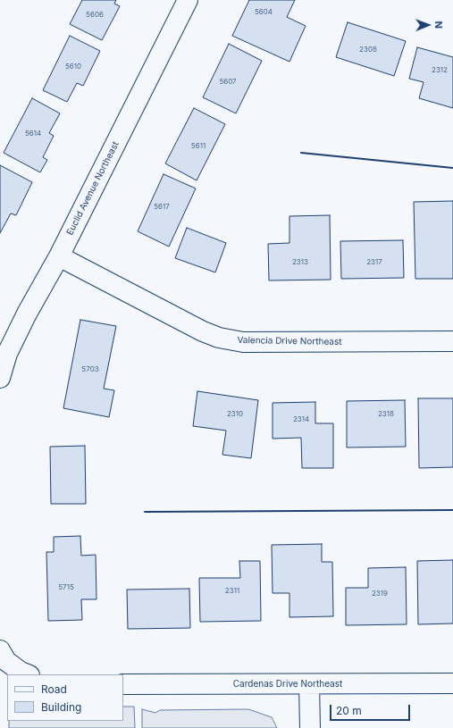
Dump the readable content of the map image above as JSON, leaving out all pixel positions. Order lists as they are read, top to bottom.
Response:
{
  "streets": {
    "street": ["Euclid Avenue Northeast", "Valencia Drive Northeast", "Cardenas Drive Northeast"]
  },
  "crossings": [
    ["Euclid Avenue Northeast", "Valencia Drive Northeast"]
  ],
  "house_numbers": [
    "5604",
    "5606",
    "2308",
    "5610",
    "2312",
    "5607",
    "5614",
    "5611",
    "5617",
    "2313",
    "2317",
    "5703",
    "2310",
    "2318",
    "2314",
    "5715",
    "2311",
    "2319"
  ],
  "legend": ["Road", "Building"],
  "scale_bar": "20 m",
  "north": "right"
}
